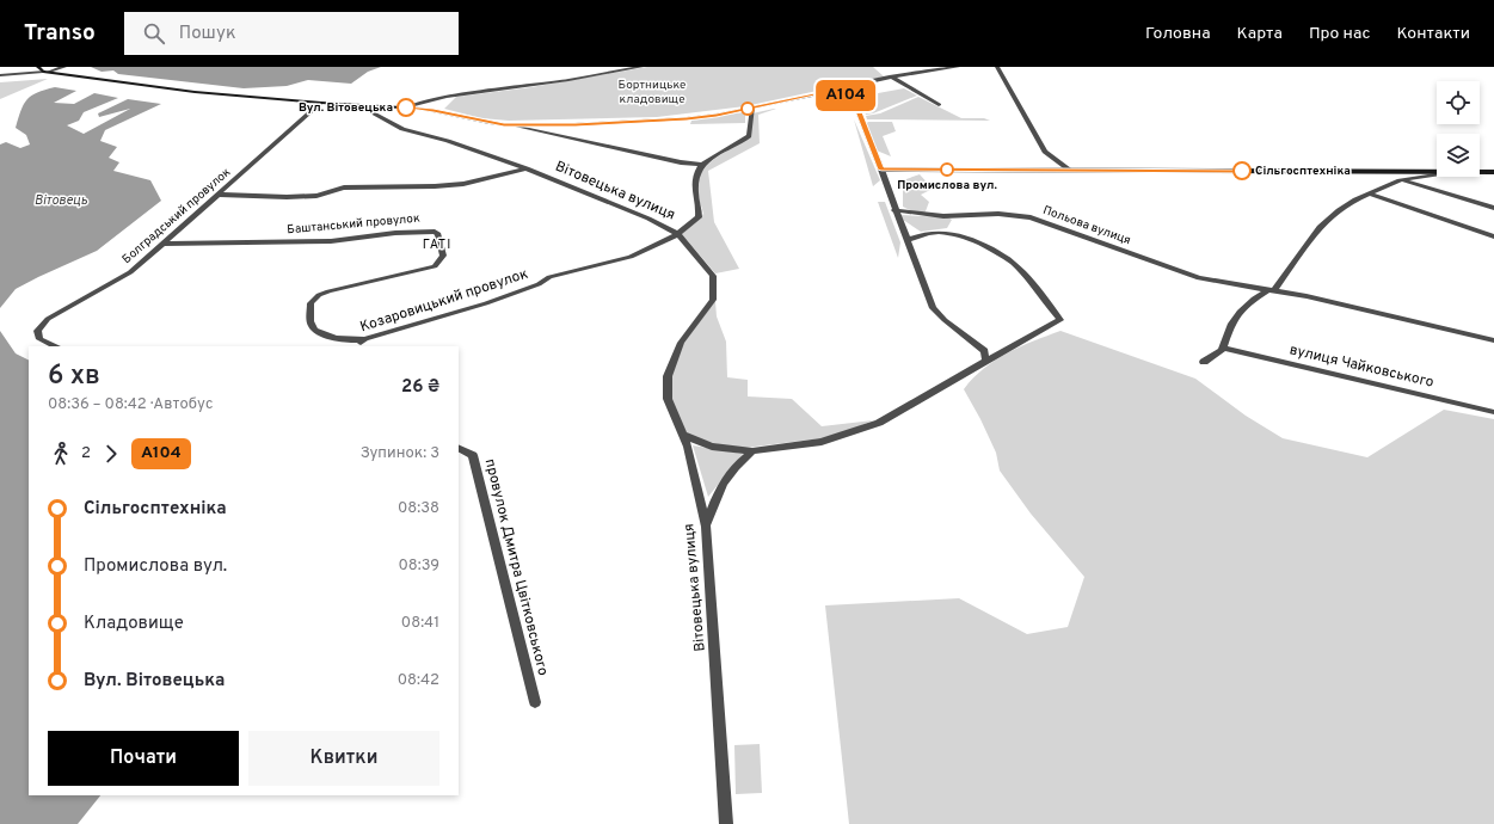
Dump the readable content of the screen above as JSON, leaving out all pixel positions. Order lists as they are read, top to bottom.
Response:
{
  "streets": {
    "street": [
      "Вітовецька вулиця",
      "Болградський провулок",
      "Баштанський провулок",
      "Польова вулиця",
      "Козаровицький провулок",
      "вулиця Чайковського",
      "провулок Дмитра Цвітковського"
    ]
  },
  "crossings": [
    ["Вітовецька вулиця", "Болградський провулок"],
    ["Вітовецька вулиця", "Козаровицький провулок"],
    ["Болградський провулок", "Баштанський провулок"],
    ["Баштанський провулок", "Козаровицький провулок"]
  ],
  "districts": ["ГАТІ"],
  "water": ["Вітовець"],
  "parks": ["Бортницьке кладовище"],
  "places": ["Вул. Вітовецька", "Промислова вул.", "Сільгосптехніка"],
  "lines": ["bus line А104"],
  "page": {
    "header": "Transo",
    "search": "Пошук",
    "nav": [
      "Головна",
      "Карта",
      "Про нас",
      "Контакти"
    ],
    "on_map": "А104",
    "heading": ["6 хв", "08:36 – 08:42 · Автобус", "26 ₴"],
    "legs": ["2", "А104", "Зупинок: 3"],
    "list": [
      {
        "name": "Сільгосптехніка",
        "value": "08:38"
      },
      {
        "name": "Промислова вул.",
        "value": "08:39"
      },
      {
        "name": "Кладовище",
        "value": "08:41"
      },
      {
        "name": "Вул. Вітовецька",
        "value": "08:42"
      }
    ],
    "buttons": ["Почати", "Квитки"]
  }
}
